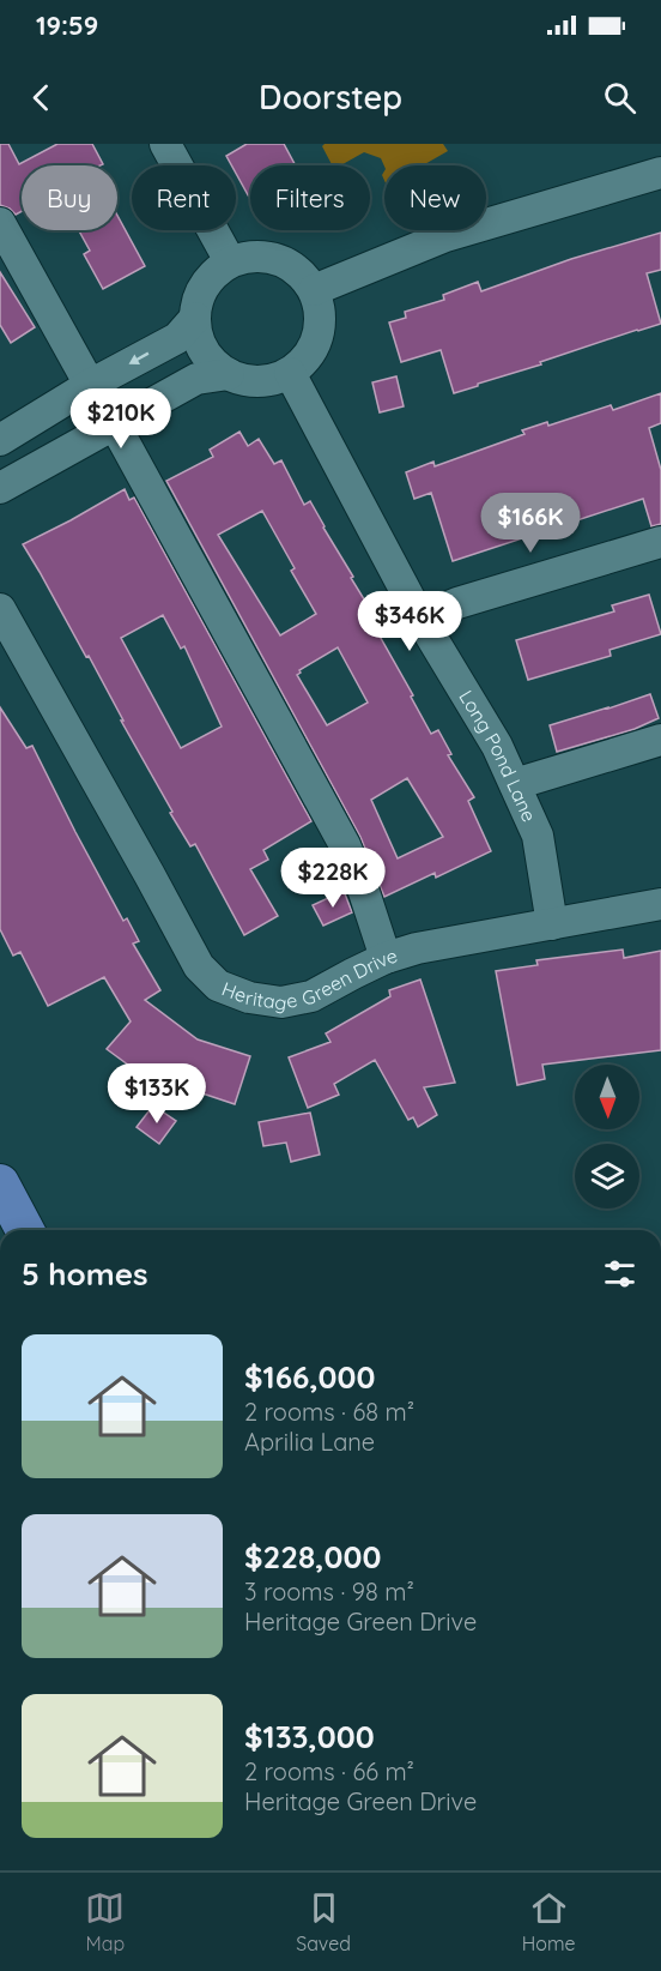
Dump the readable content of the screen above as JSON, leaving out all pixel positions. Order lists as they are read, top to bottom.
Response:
{
  "streets": {
    "street": ["Long Pond Lane", "Heritage Green Drive"]
  },
  "crossings": [
    ["Long Pond Lane", "Heritage Green Drive"]
  ],
  "north": "bottom",
  "page": {
    "status": "19:59",
    "header": "Doorstep",
    "chip": [
      "Buy",
      "Rent",
      "Filters",
      "New"
    ],
    "price": [
      "$210K",
      "$166K",
      "$346K",
      "$228K",
      "$133K"
    ],
    "heading": "5 homes",
    "list": [
      {
        "name": "$166,000",
        "note": "2 rooms · 68 m² · Aprilia Lane"
      },
      {
        "name": "$228,000",
        "note": "3 rooms · 98 m² · Heritage Green Drive"
      },
      {
        "name": "$133,000",
        "note": "2 rooms · 66 m² · Heritage Green Drive"
      }
    ],
    "tabs": ["Map", "Saved", "Home"]
  }
}
